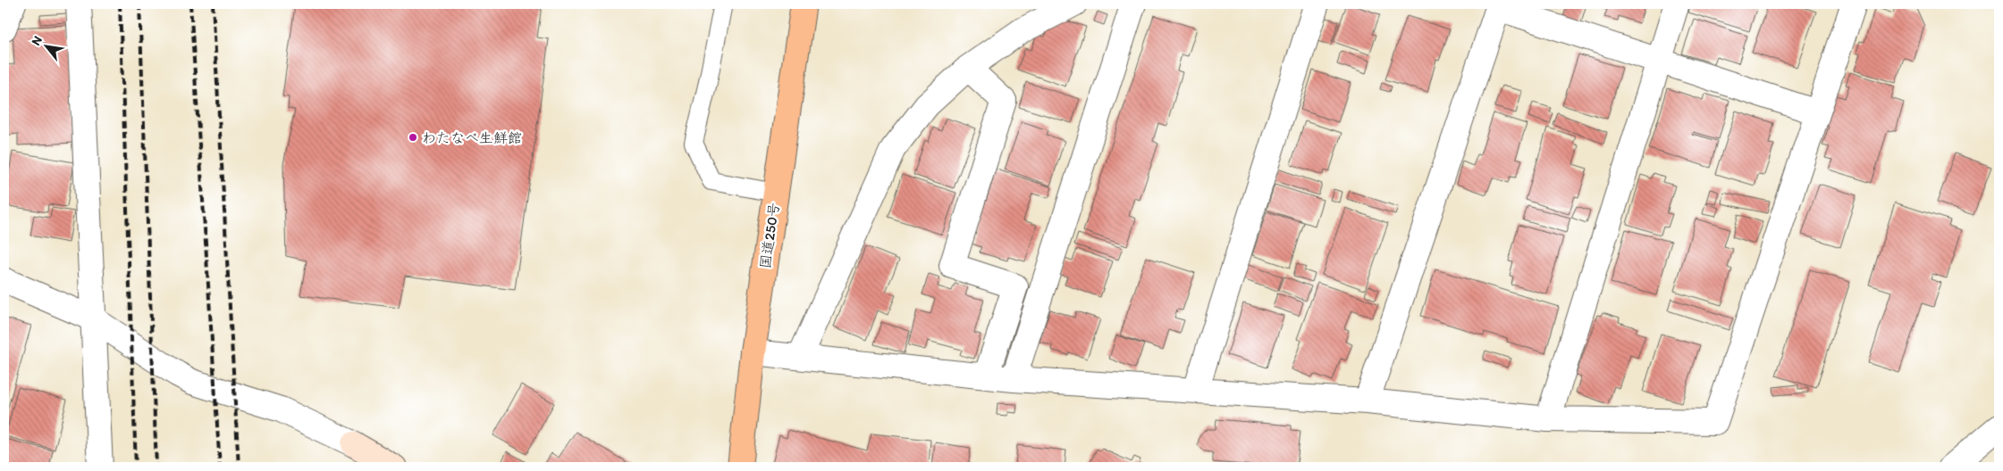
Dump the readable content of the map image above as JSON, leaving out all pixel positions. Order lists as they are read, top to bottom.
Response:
{
  "streets": {
    "highway": ["国道250号"]
  },
  "places": ["わたなべ生鮮館"],
  "north": "top left"
}
